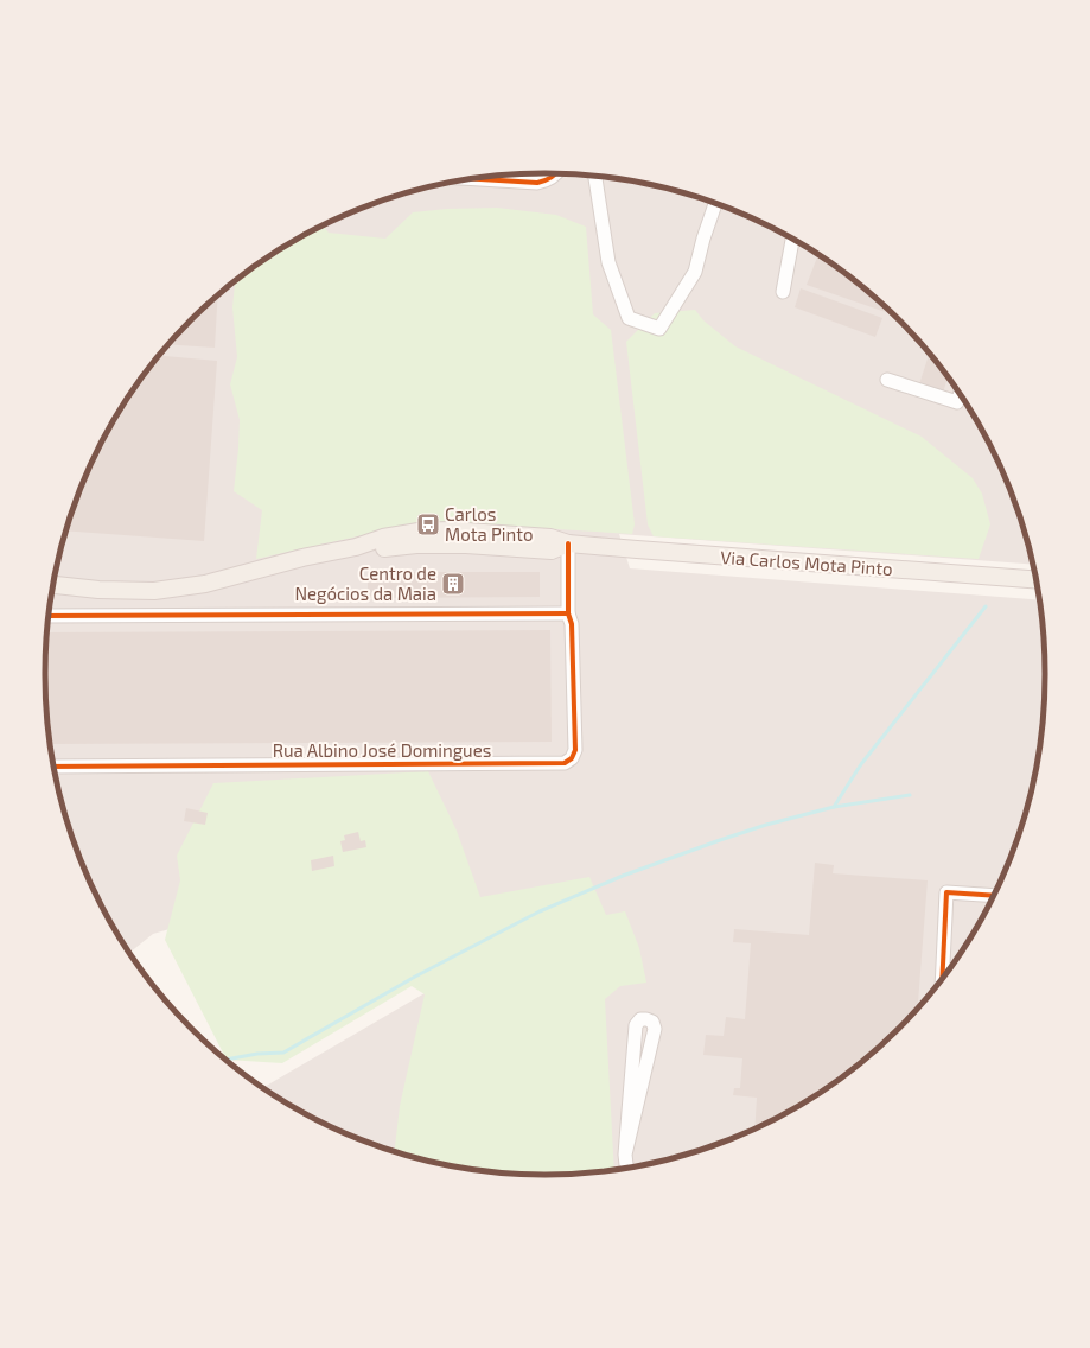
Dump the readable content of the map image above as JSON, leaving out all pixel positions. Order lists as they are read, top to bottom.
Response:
{
  "streets": {
    "main road": ["Via Carlos Mota Pinto"],
    "street": ["Rua Albino José Domingues"]
  },
  "crossings": [
    ["Via Carlos Mota Pinto", "Rua Albino José Domingues"]
  ],
  "places": {
    "bus stop": ["Carlos Mota Pinto"],
    "building": ["Centro de Negócios da Maia"]
  }
}
